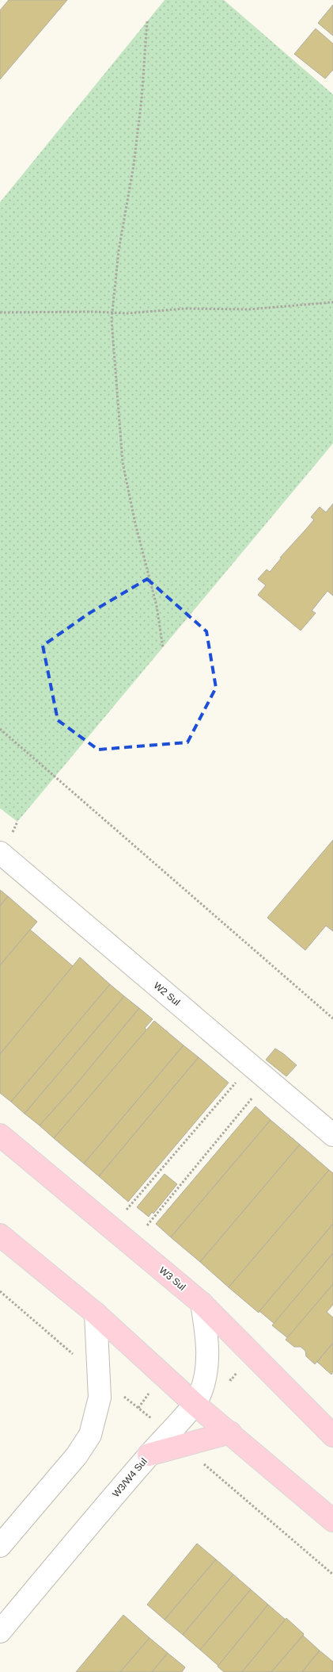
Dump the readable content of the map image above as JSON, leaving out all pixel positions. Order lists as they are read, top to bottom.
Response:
{
  "streets": {
    "main road": ["W2 Sul", "W3 Sul", "W3/W4 Sul"]
  },
  "crossings": [
    ["W3 Sul", "W3/W4 Sul"]
  ]
}
